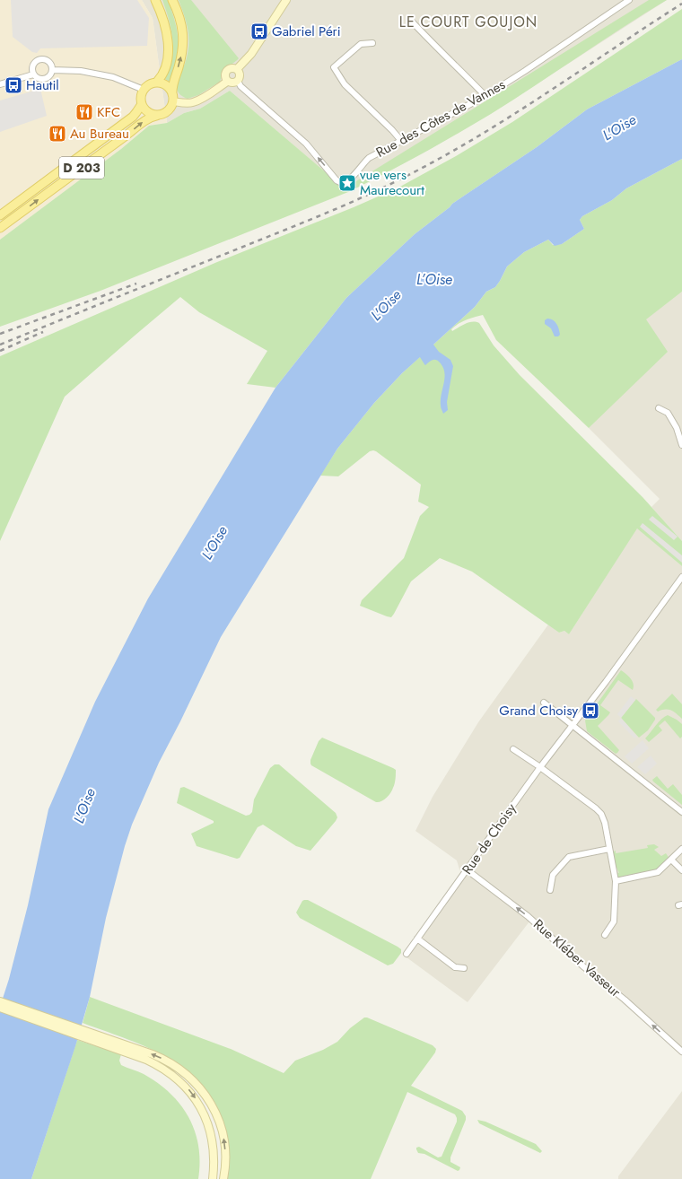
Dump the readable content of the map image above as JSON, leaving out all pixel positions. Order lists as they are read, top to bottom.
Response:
{
  "streets": {
    "main road": ["D 203"],
    "street": ["Rue des Côtes de Vannes", "Rue de Choisy", "Rue Kléber Vasseur"]
  },
  "crossings": [
    ["Rue de Choisy", "Rue Kléber Vasseur"]
  ],
  "one_way": ["Rue Kléber Vasseur"],
  "districts": ["LE COURT GOUJON"],
  "water": ["L'Oise", "L’Oise"],
  "places": {
    "bus stop": ["Gabriel Péri", "Hautil", "Grand Choisy"],
    "restaurant": ["KFC", "Au Bureau"],
    "place": ["vue vers Maurecourt"]
  }
}
